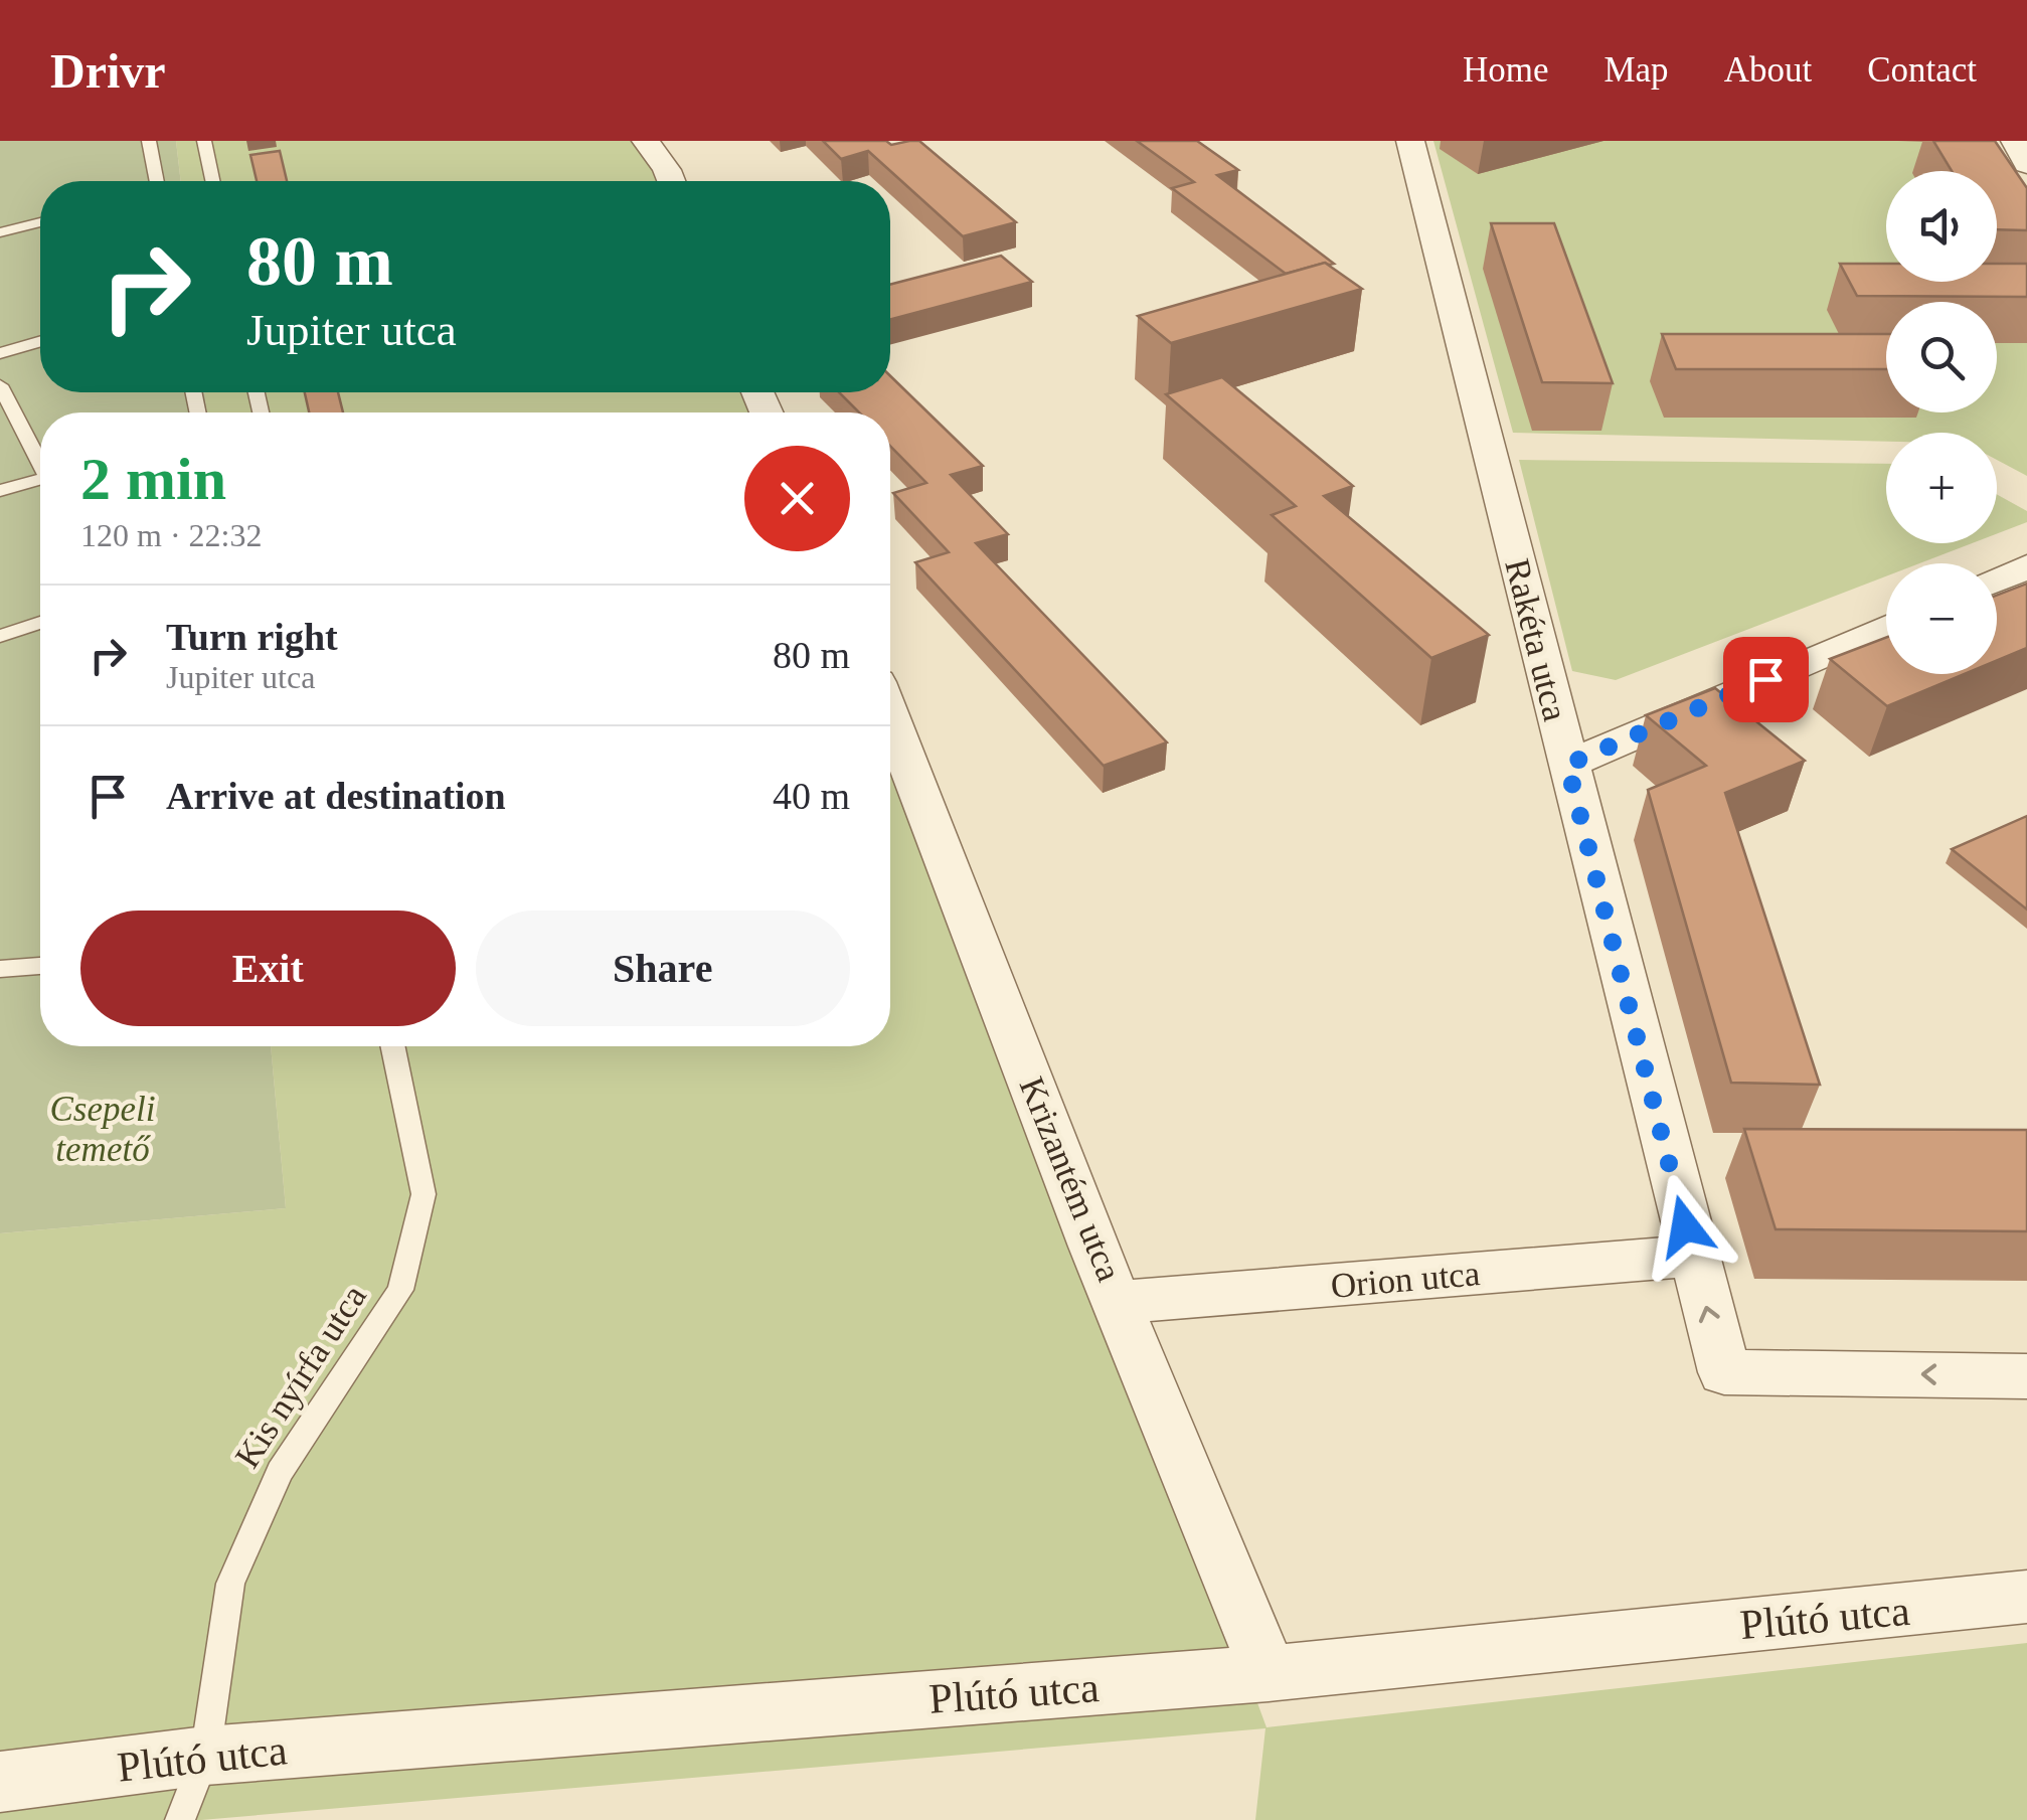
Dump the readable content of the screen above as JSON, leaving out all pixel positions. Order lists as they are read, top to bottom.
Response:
{
  "streets": {
    "street": [
      "Rakéta utca",
      "Krizantém utca",
      "Orion utca",
      "Plútó utca"
    ],
    "lane": ["Kis nyírfa utca"]
  },
  "crossings": [
    ["Rakéta utca", "Orion utca"],
    ["Krizantém utca", "Orion utca"],
    ["Krizantém utca", "Plútó utca"],
    ["Kis nyírfa utca", "Plútó utca"]
  ],
  "parks": ["Csepeli temető"],
  "page": {
    "header": "Drivr",
    "nav": [
      "Home",
      "Map",
      "About",
      "Contact"
    ],
    "map_buttons": ["+", "−"],
    "turn": ["80 m", "Jupiter utca"],
    "heading": ["2 min", "120 m · 22:32"],
    "list": [
      {
        "name": "Turn right",
        "note": "Jupiter utca",
        "value": "80 m"
      },
      {
        "name": "Arrive at destination",
        "value": "40 m"
      }
    ],
    "buttons": ["Exit", "Share"]
  }
}
